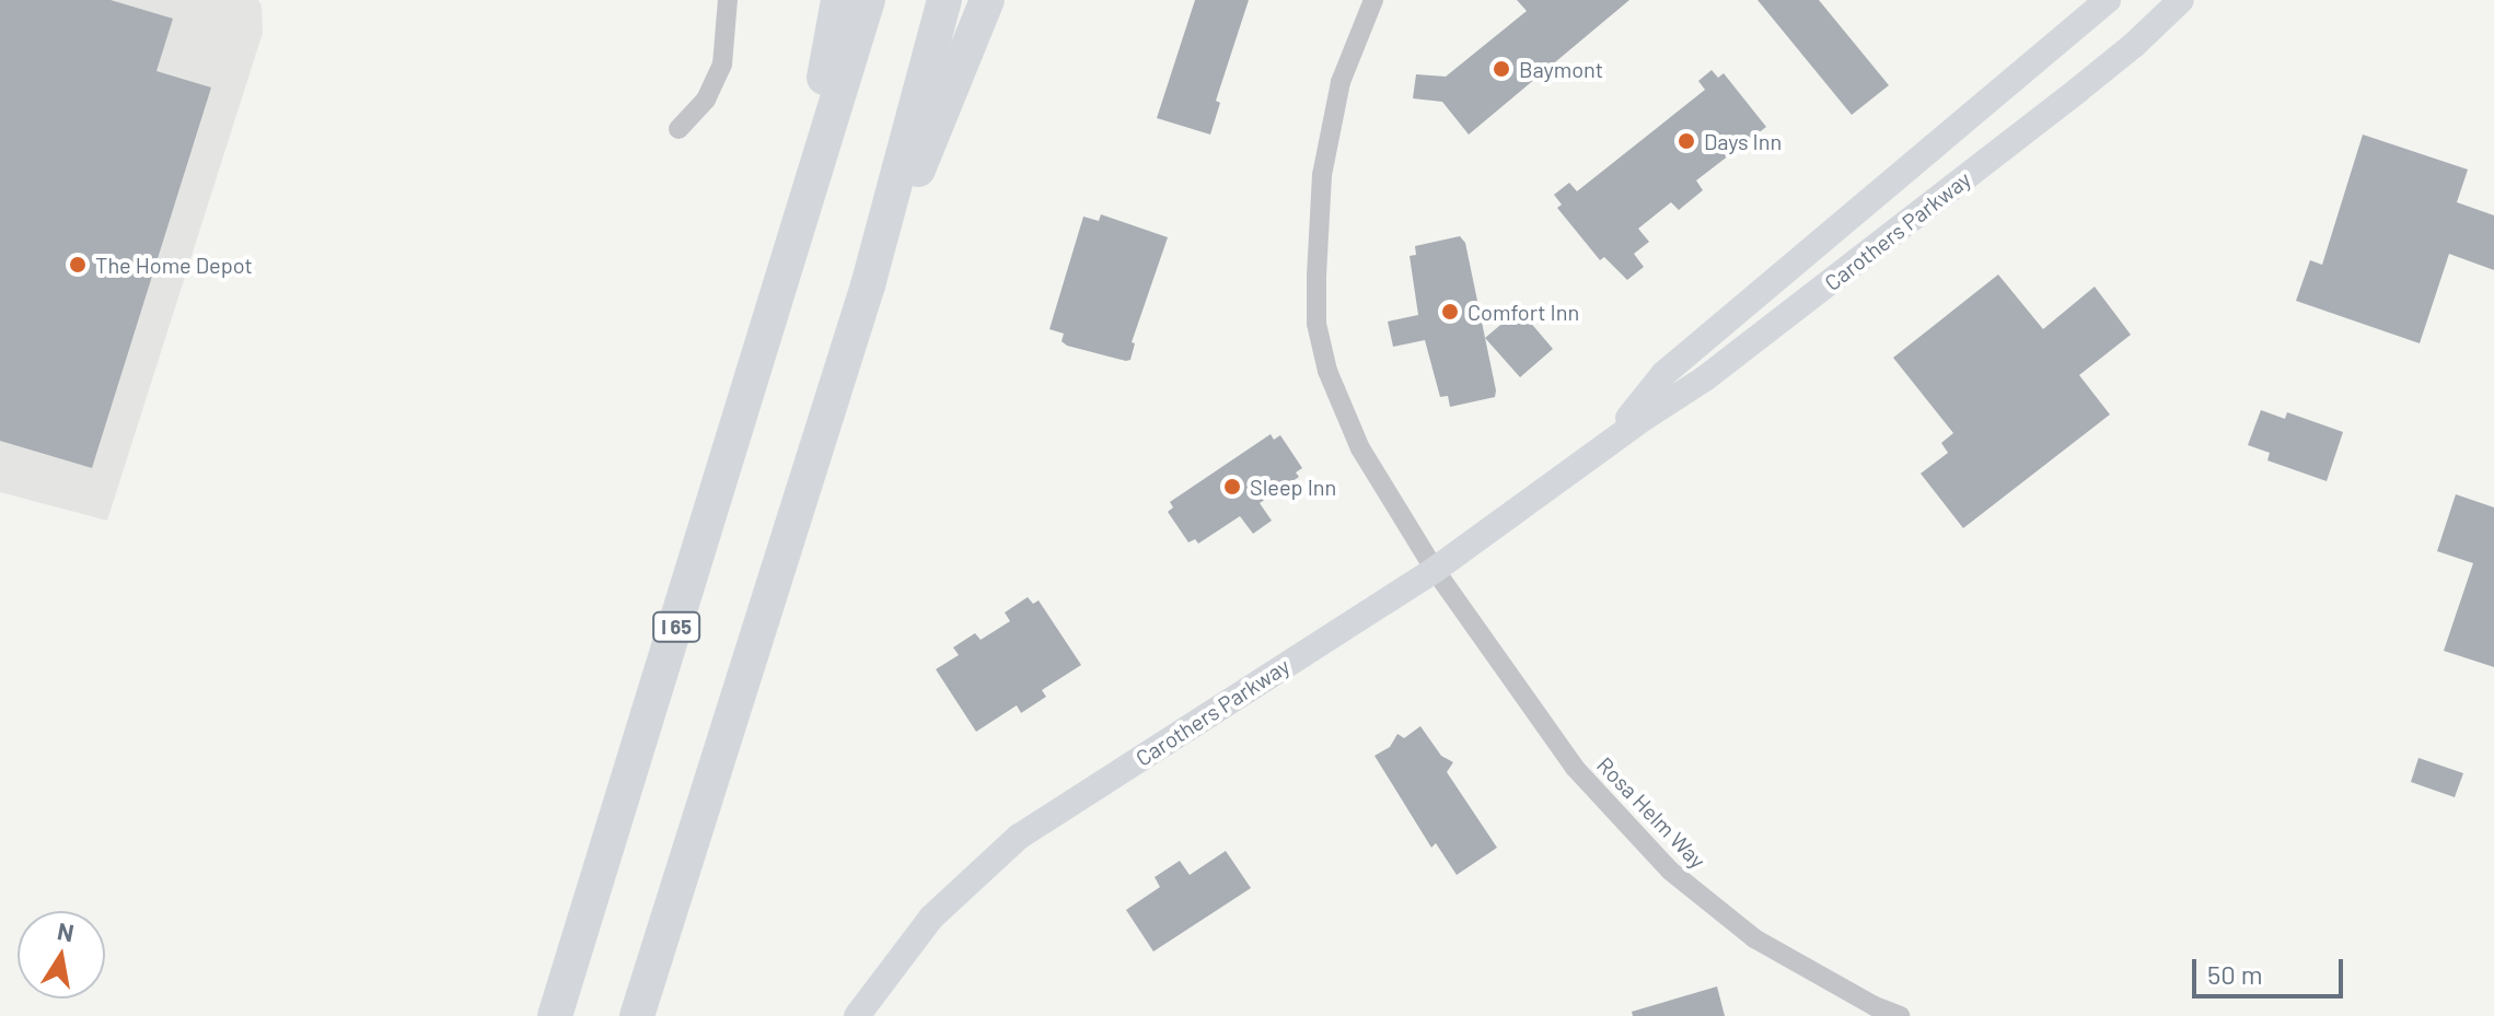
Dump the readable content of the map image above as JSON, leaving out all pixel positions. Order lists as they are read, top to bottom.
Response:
{
  "streets": {
    "highway": ["I 65"],
    "main road": ["Carothers Parkway"],
    "street": ["Rosa Helm Way"]
  },
  "crossings": [
    ["Carothers Parkway", "Rosa Helm Way"]
  ],
  "places": [
    "Baymont",
    "Days Inn",
    "The Home Depot",
    "Comfort Inn",
    "Sleep Inn"
  ],
  "scale_bar": "50 m",
  "north": "top"
}
